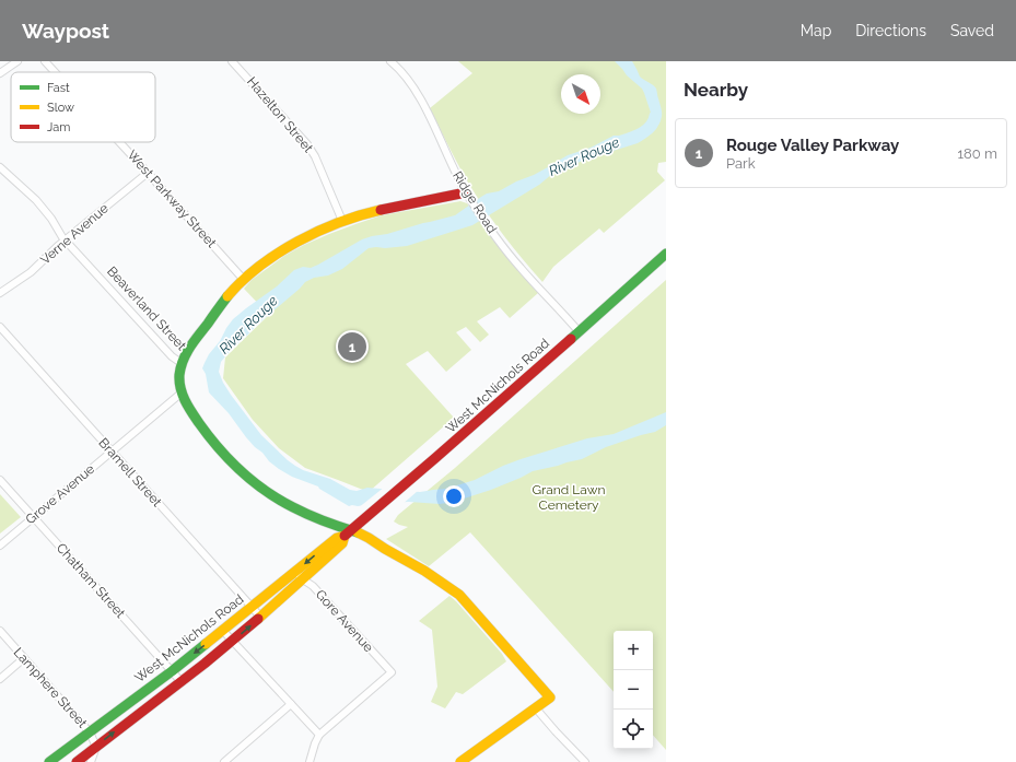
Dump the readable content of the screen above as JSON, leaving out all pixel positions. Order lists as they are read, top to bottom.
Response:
{
  "streets": {
    "main road": ["Beaverland Street", "West McNichols Road"],
    "street": [
      "Hazelton Street",
      "West Parkway Street",
      "Ridge Road",
      "Verne Avenue",
      "Bramell Street",
      "Grove Avenue",
      "Chatham Street",
      "Gore Avenue",
      "Lamphere Street"
    ]
  },
  "crossings": [
    ["West Parkway Street", "Verne Avenue"],
    ["Ridge Road", "West McNichols Road"],
    ["Verne Avenue", "Beaverland Street"],
    ["Beaverland Street", "West McNichols Road"],
    ["Beaverland Street", "Grove Avenue"],
    ["West McNichols Road", "Bramell Street"],
    ["West McNichols Road", "Chatham Street"],
    ["West McNichols Road", "Gore Avenue"],
    ["West McNichols Road", "Lamphere Street"],
    ["Bramell Street", "Grove Avenue"],
    ["Grove Avenue", "Chatham Street"]
  ],
  "water": ["River Rouge"],
  "parks": ["Grand Lawn Cemetery"],
  "legend": ["Fast", "Slow", "Jam"],
  "north": "bottom right",
  "page": {
    "header": "Waypost",
    "nav": ["Map", "Directions", "Saved"],
    "heading": "Nearby",
    "list": [
      {
        "mark": "1",
        "name": "Rouge Valley Parkway",
        "note": "Park",
        "value": "180 m"
      }
    ],
    "pins": "1",
    "map_buttons": ["+", "−"]
  }
}
